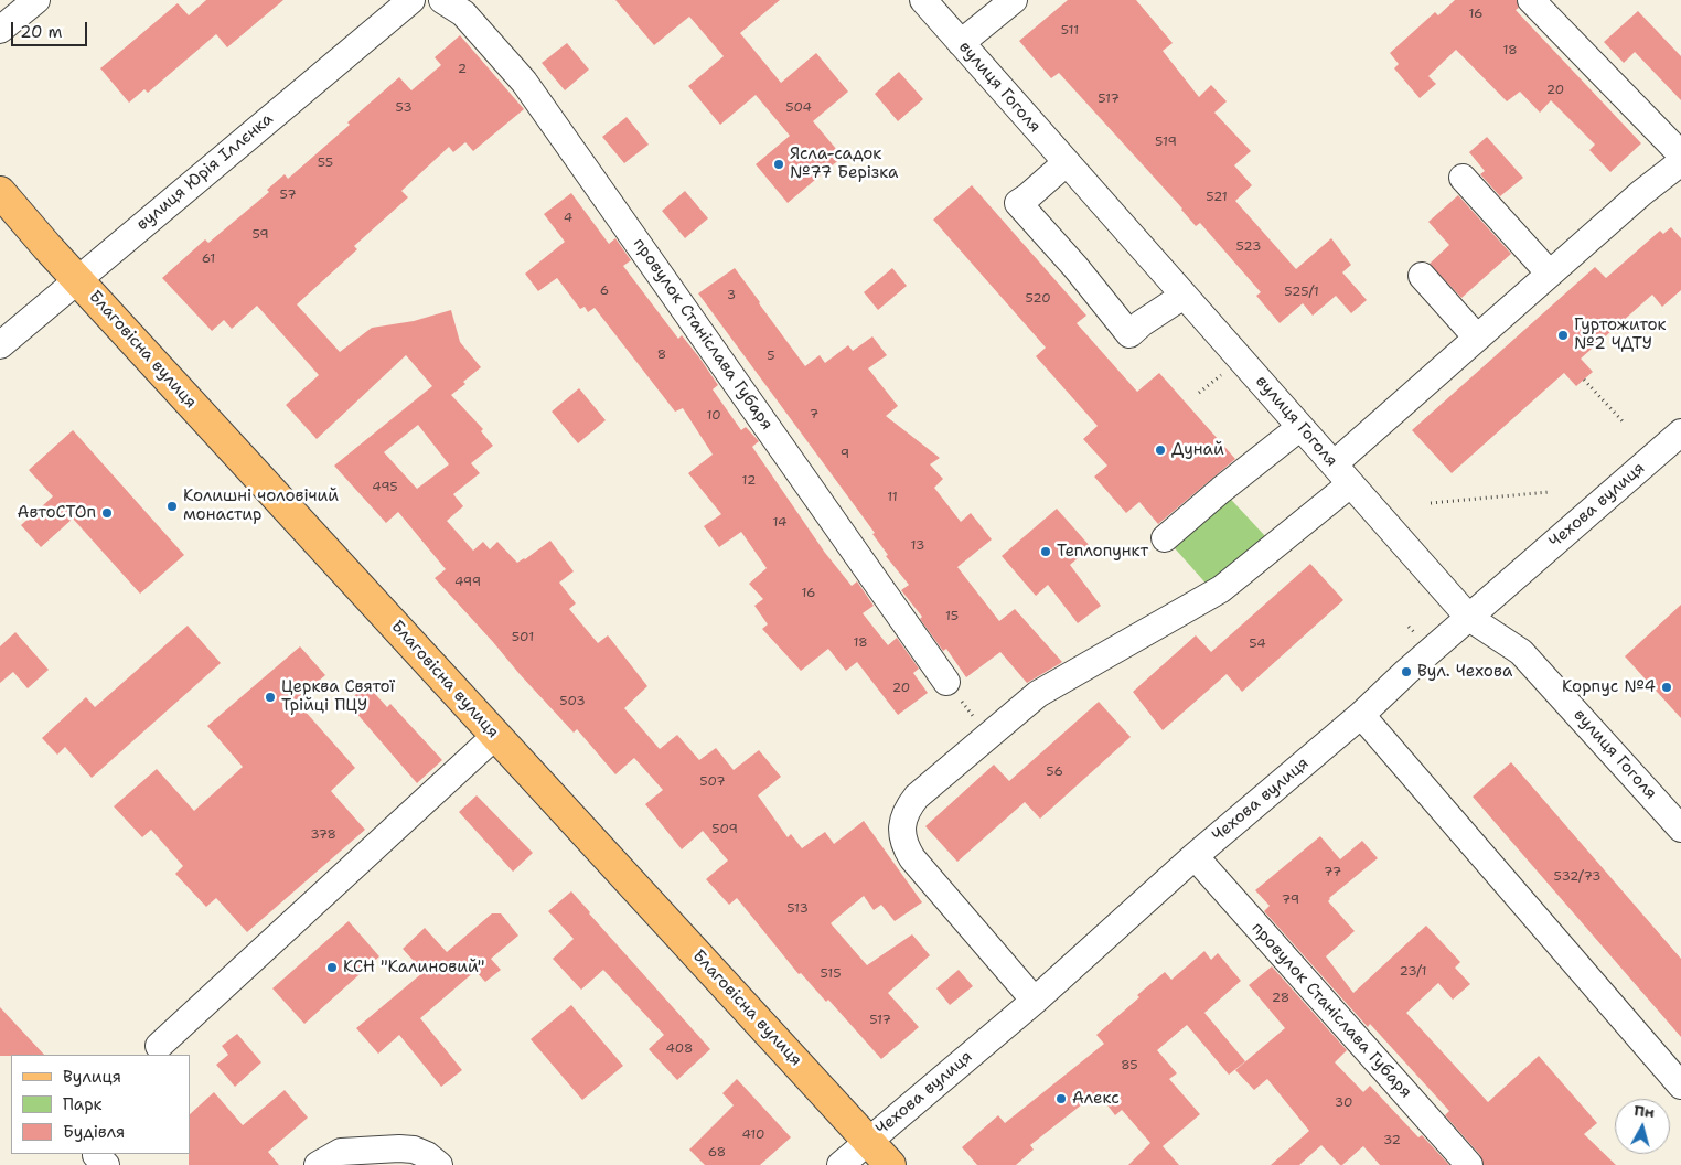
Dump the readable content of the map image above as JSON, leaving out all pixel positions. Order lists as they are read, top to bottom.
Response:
{
  "streets": {
    "main road": ["Благовісна вулиця"],
    "street": [
      "вулиця Гоголя",
      "вулиця Юрія Іллєнка",
      "провулок Станіслава Губаря",
      "Чехова вулиця"
    ]
  },
  "crossings": [
    ["вулиця Гоголя", "Чехова вулиця"],
    ["вулиця Юрія Іллєнка", "Благовісна вулиця"],
    ["провулок Станіслава Губаря", "Чехова вулиця"],
    ["Благовісна вулиця", "Чехова вулиця"]
  ],
  "places": [
    "Ясла-садок №77 Берізка",
    "Гуртожиток №2 ЧДТУ",
    "Дунай",
    "Колишні чоловічий монастир",
    "АвтоСТОп",
    "Теплопункт",
    "Вул. Чехова",
    "Корпус №4",
    "Церква Святої Трійці ПЦУ",
    "КСН \"Калиновий\"",
    "Алекс"
  ],
  "house_numbers": [
    "16",
    "511",
    "18",
    "2",
    "20",
    "517",
    "53",
    "504",
    "519",
    "55",
    "57",
    "521",
    "4",
    "59",
    "523",
    "61",
    "6",
    "525/1",
    "3",
    "520",
    "8",
    "5",
    "7",
    "10",
    "9",
    "12",
    "495",
    "11",
    "14",
    "13",
    "499",
    "16",
    "15",
    "501",
    "18",
    "54",
    "20",
    "503",
    "56",
    "507",
    "509",
    "378",
    "77",
    "532/73",
    "79",
    "513",
    "23/1",
    "515",
    "28",
    "517",
    "408",
    "85",
    "30",
    "410",
    "32",
    "68"
  ],
  "legend": ["Вулиця", "Парк", "Будівля"],
  "scale_bar": "20 m",
  "north": "top"
}
